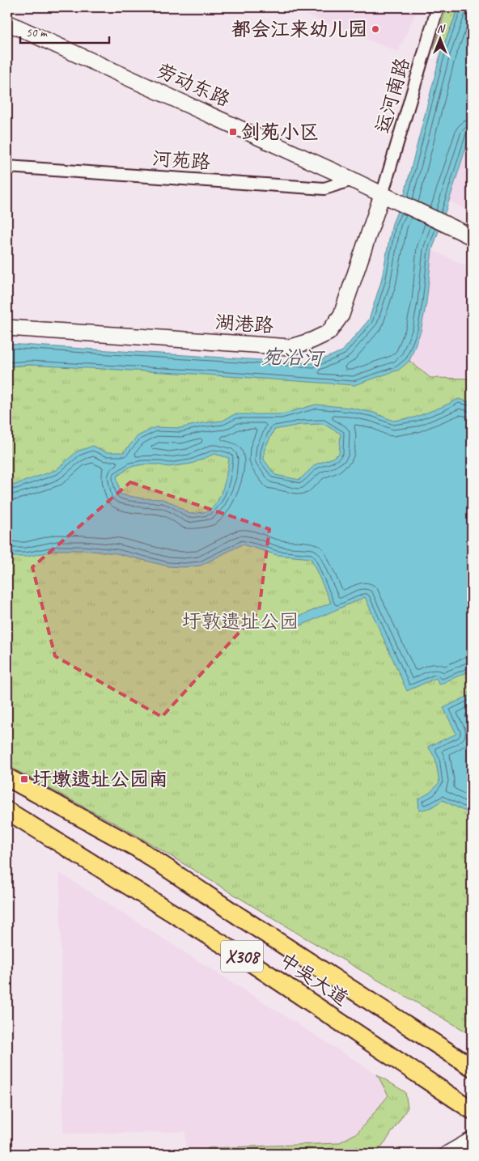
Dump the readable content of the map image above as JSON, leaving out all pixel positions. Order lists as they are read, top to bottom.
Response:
{
  "streets": {
    "main road": ["X308", "中吴大道"],
    "street": [
      "劳动东路",
      "运河南路",
      "河苑路",
      "湖港路"
    ]
  },
  "crossings": [
    ["劳动东路", "运河南路"],
    ["劳动东路", "河苑路"],
    ["劳动东路", "湖港路"],
    ["运河南路", "湖港路"]
  ],
  "water": ["宛沿河"],
  "parks": ["圩敦遗址公园"],
  "places": {
    "other": ["都会江来幼儿园"],
    "transit": ["剑苑小区", "圩墩遗址公园南"]
  },
  "scale_bar": "50 m",
  "north": "top"
}
